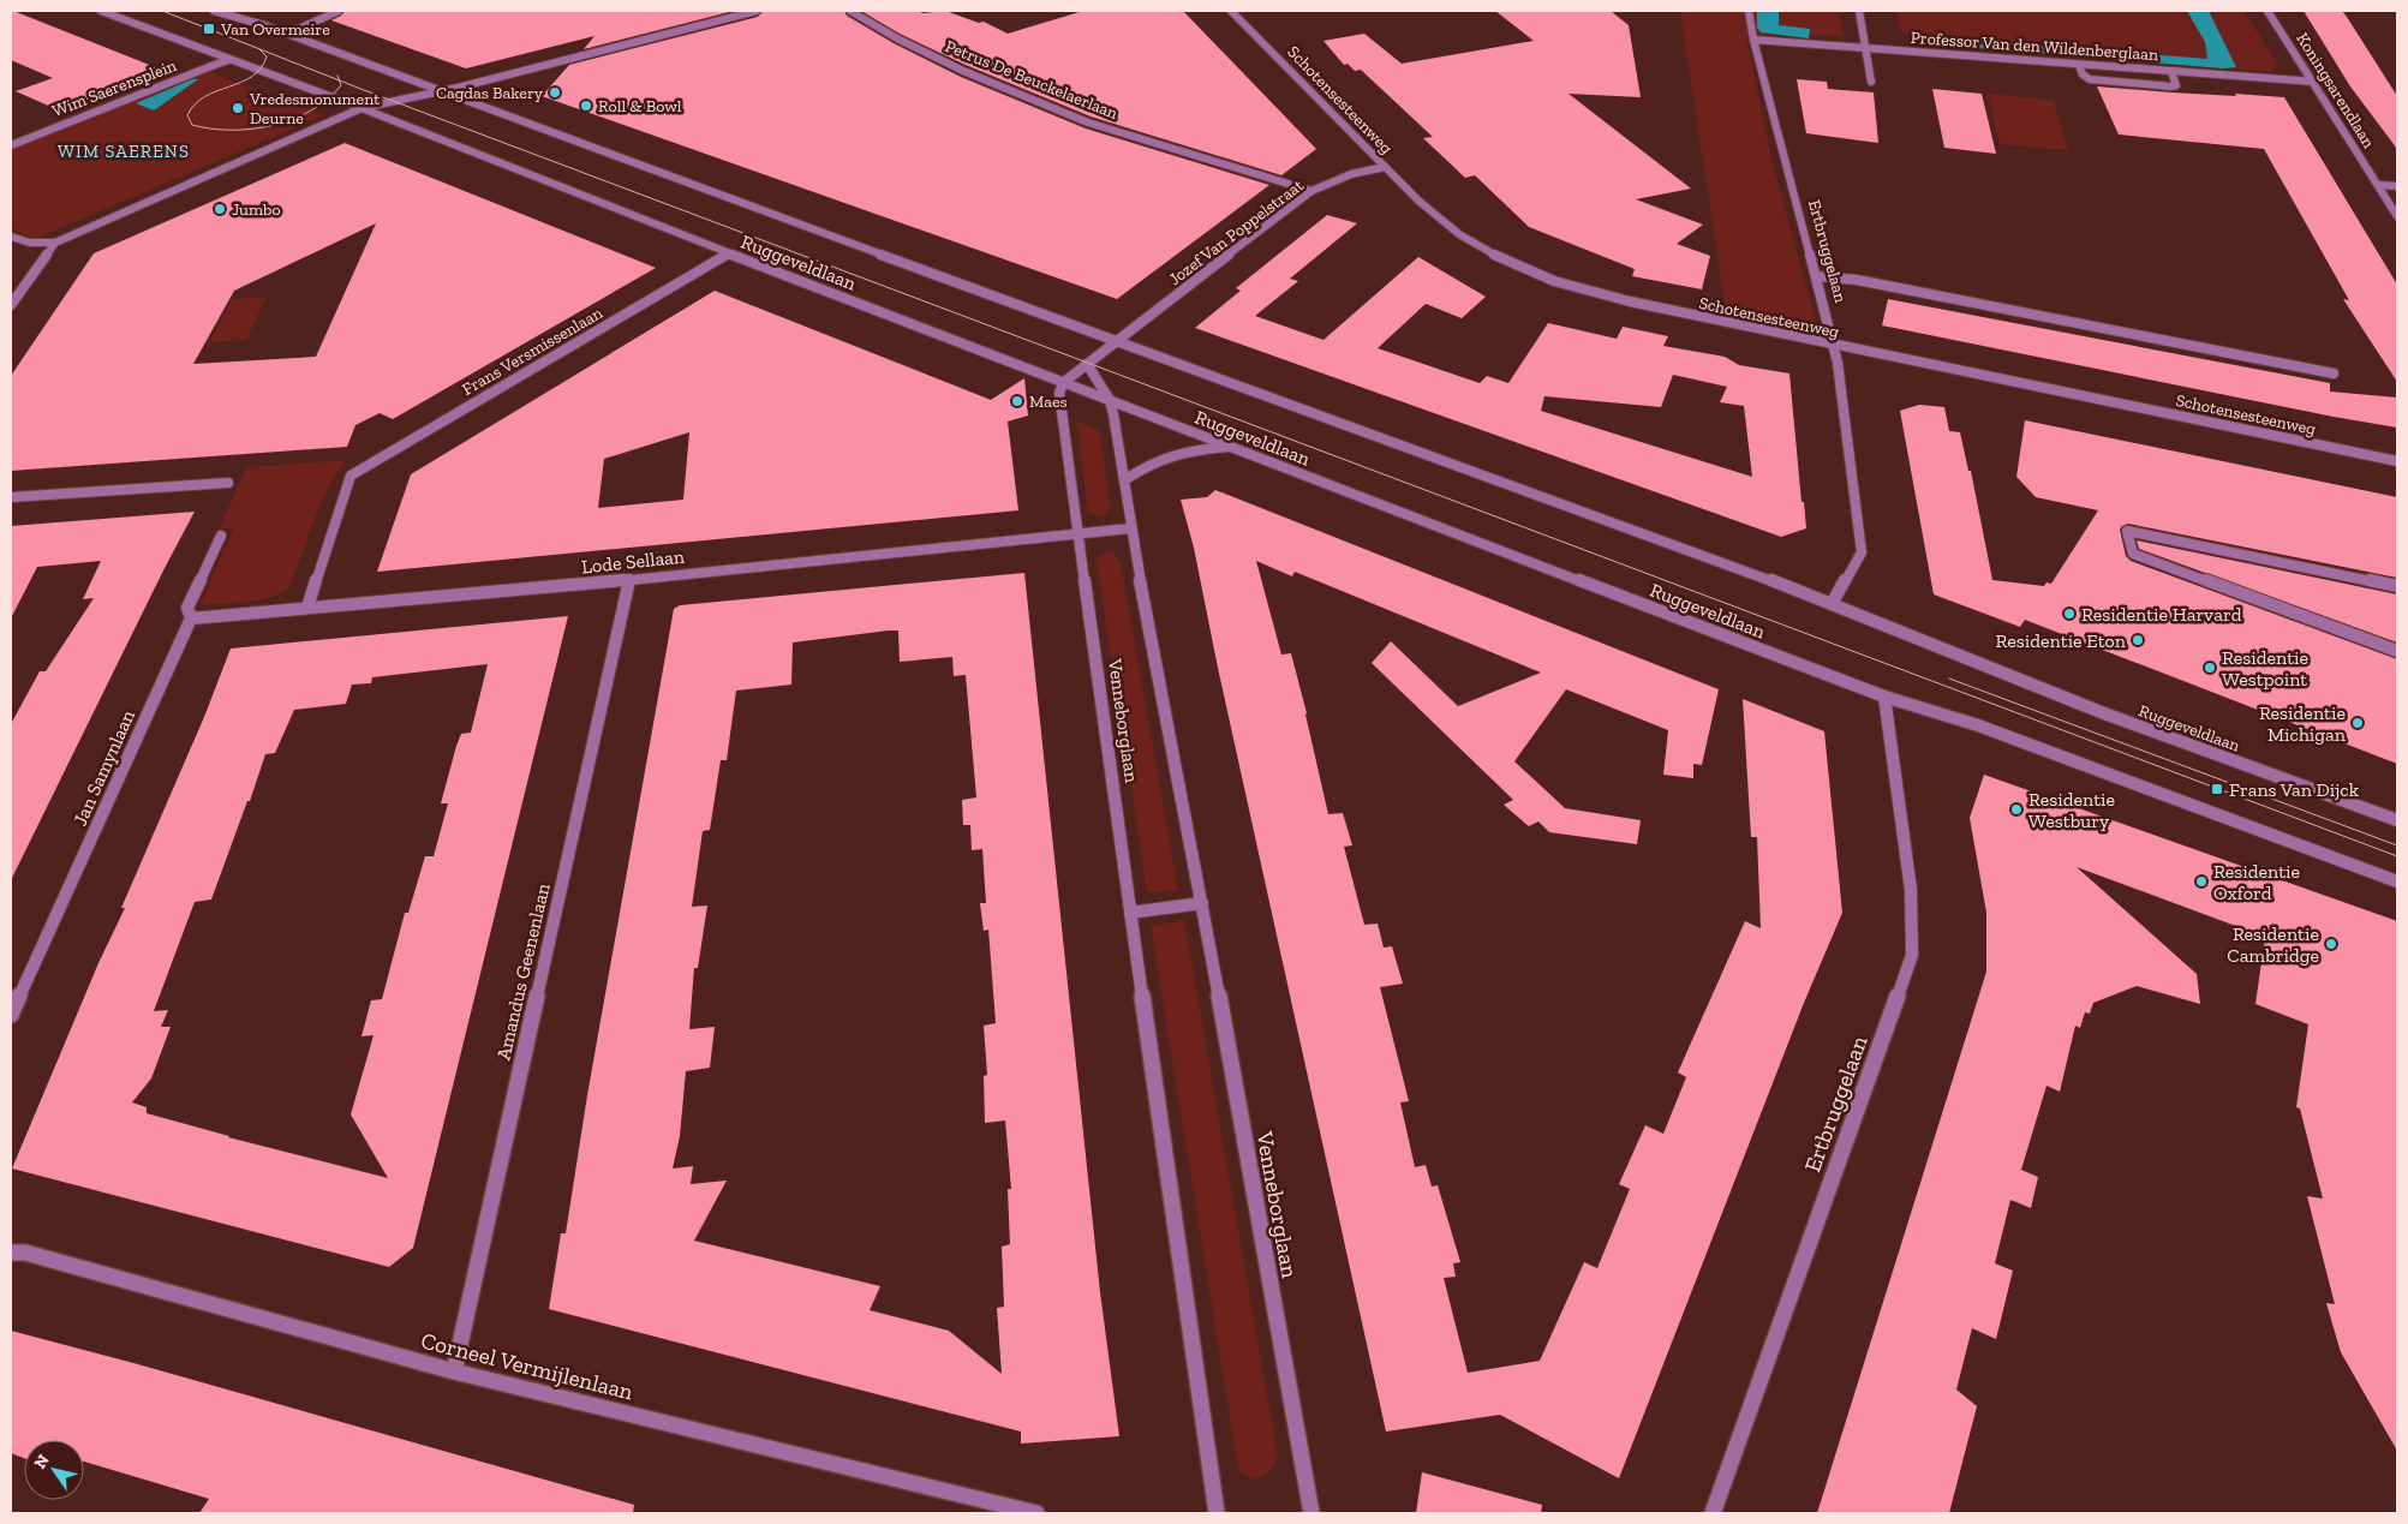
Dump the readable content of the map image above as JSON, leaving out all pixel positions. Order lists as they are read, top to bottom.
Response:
{
  "streets": {
    "street": [
      "Professor Van den Wildenberglaan",
      "Petrus De Beuckelaerlaan",
      "Wim Saerensplein",
      "Koningsarendlaan",
      "Schotensesteenweg",
      "Jozef Van Poppelstraat",
      "Ertbruggelaan",
      "Ruggeveldlaan",
      "Frans Versmissenlaan",
      "Lode Sellaan",
      "Venneborglaan",
      "Jan Samynlaan",
      "Amandus Geenenlaan",
      "Corneel Vermijlenlaan"
    ]
  },
  "crossings": [
    ["Professor Van den Wildenberglaan", "Koningsarendlaan"],
    ["Professor Van den Wildenberglaan", "Ertbruggelaan"],
    ["Petrus De Beuckelaerlaan", "Jozef Van Poppelstraat"],
    ["Wim Saerensplein", "Ruggeveldlaan"],
    ["Schotensesteenweg", "Jozef Van Poppelstraat"],
    ["Schotensesteenweg", "Ertbruggelaan"],
    ["Jozef Van Poppelstraat", "Ruggeveldlaan"],
    ["Ertbruggelaan", "Ruggeveldlaan"],
    ["Ruggeveldlaan", "Frans Versmissenlaan"],
    ["Ruggeveldlaan", "Venneborglaan"],
    ["Frans Versmissenlaan", "Lode Sellaan"],
    ["Lode Sellaan", "Venneborglaan"],
    ["Lode Sellaan", "Jan Samynlaan"],
    ["Lode Sellaan", "Amandus Geenenlaan"],
    ["Amandus Geenenlaan", "Corneel Vermijlenlaan"]
  ],
  "districts": ["WIM SAERENS"],
  "places": {
    "transit": ["Van Overmeire", "Frans Van Dijck"],
    "other": [
      "Cagdas Bakery",
      "Roll & Bowl",
      "Vredesmonument Deurne",
      "Jumbo",
      "Maes",
      "Residentie Harvard",
      "Residentie Eton",
      "Residentie Westpoint",
      "Residentie Michigan",
      "Residentie Westbury",
      "Residentie Oxford",
      "Residentie Cambridge"
    ]
  },
  "north": "top left"
}
